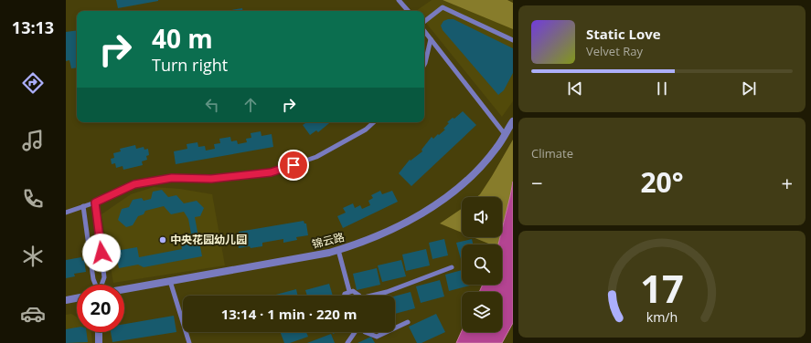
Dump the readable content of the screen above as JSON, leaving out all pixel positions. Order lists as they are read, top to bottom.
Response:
{
  "streets": {
    "street": ["锦云路"]
  },
  "places": ["中央花园幼儿园"],
  "page": {
    "tabs": "13:13",
    "turn": ["40 m", "Turn right"],
    "song": ["Static Love", "Velvet Ray"],
    "tile": "Climate",
    "heat": ["−", "20°", "+"],
    "limit": "20",
    "trip": "13:14 · 1 min · 220 m",
    "gauge": ["17", "km/h"]
  }
}
